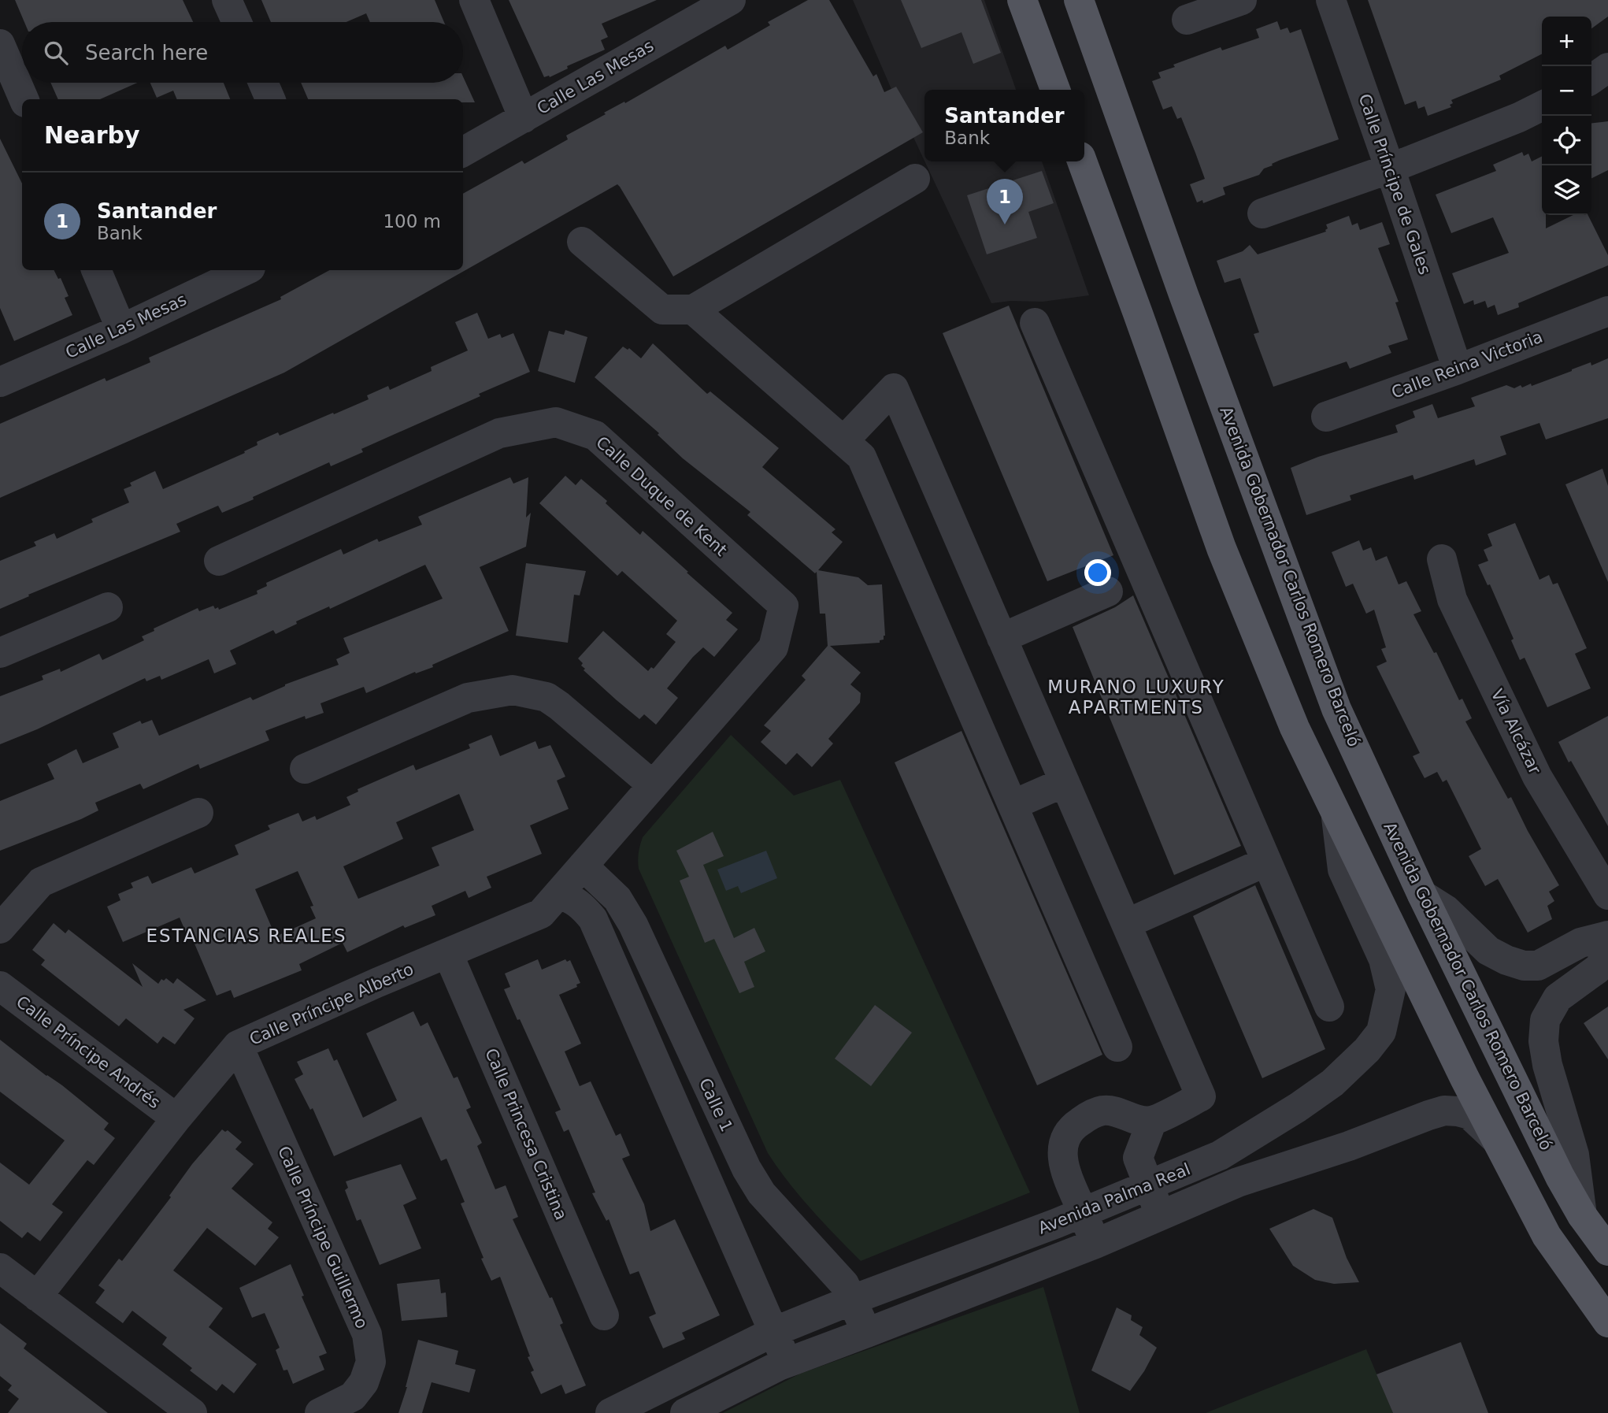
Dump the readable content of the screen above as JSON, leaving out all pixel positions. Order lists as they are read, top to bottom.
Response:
{
  "streets": {
    "main road": ["Avenida Gobernador Carlos Romero Barceló"],
    "street": [
      "Calle Las Mesas",
      "Calle Príncipe de Gales",
      "Calle Reina Victoria",
      "Calle Duque de Kent",
      "Vía Alcázar",
      "Calle Príncipe Alberto",
      "Calle Príncipe Andrés",
      "Calle 1",
      "Calle Princesa Cristina",
      "Avenida Palma Real",
      "Calle Príncipe Guillermo"
    ]
  },
  "crossings": [
    ["Calle Príncipe de Gales", "Calle Reina Victoria"],
    ["Calle Duque de Kent", "Calle Príncipe Alberto"],
    ["Calle Duque de Kent", "Calle 1"],
    ["Calle Príncipe Alberto", "Calle Príncipe Andrés"],
    ["Calle Príncipe Alberto", "Calle 1"],
    ["Calle Príncipe Alberto", "Calle Princesa Cristina"],
    ["Calle Príncipe Alberto", "Calle Príncipe Guillermo"],
    ["Calle 1", "Avenida Palma Real"]
  ],
  "districts": ["MURANO LUXURY APARTMENTS", "ESTANCIAS REALES"],
  "page": {
    "map_buttons": ["+", "−"],
    "search": "Search here",
    "popup": ["Santander", "Bank"],
    "heading": "Nearby",
    "list": [
      {
        "mark": "1",
        "name": "Santander",
        "note": "Bank",
        "value": "100 m"
      }
    ],
    "pins": "1"
  }
}
